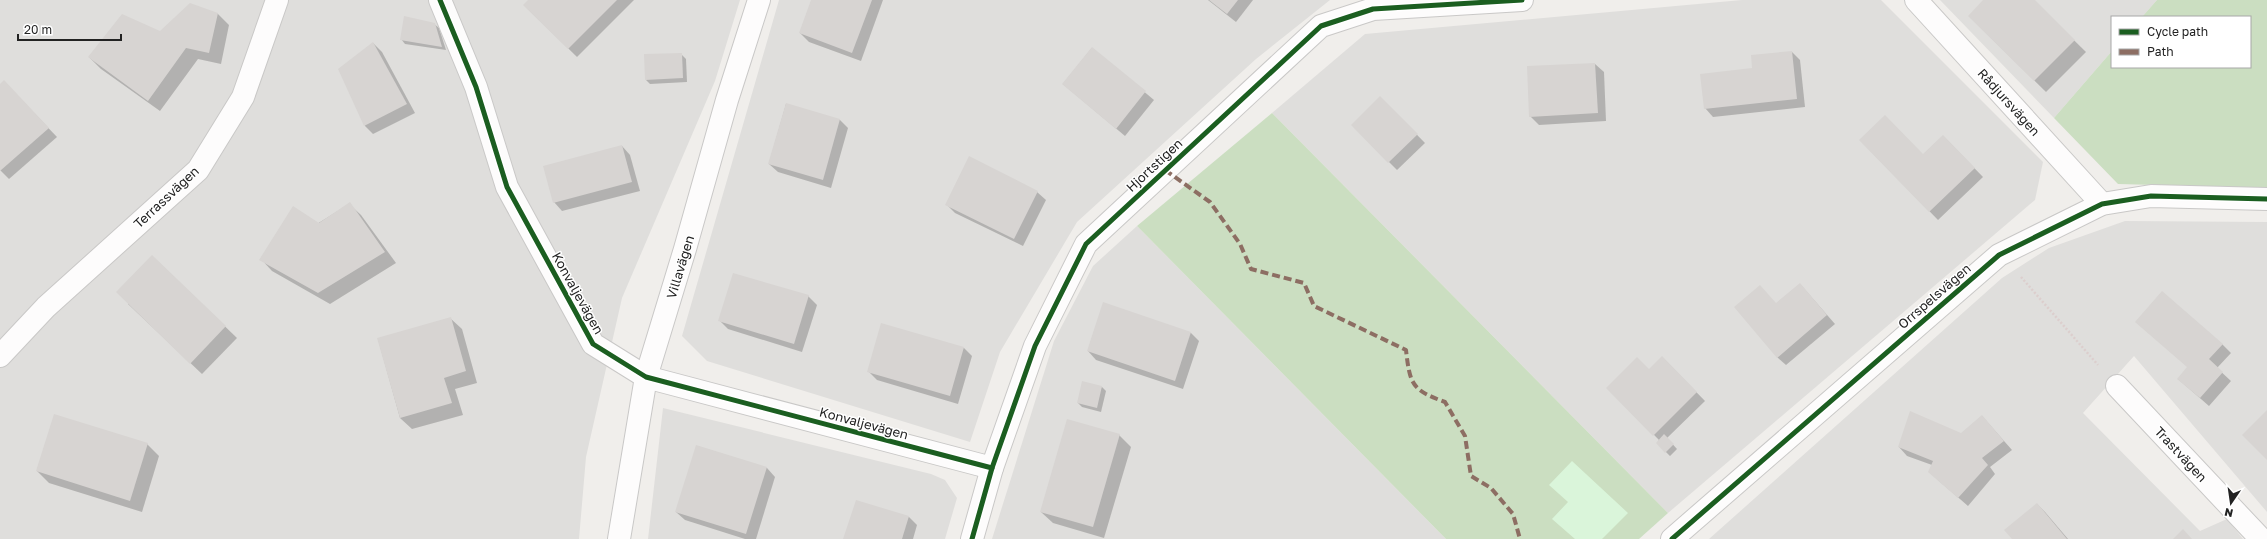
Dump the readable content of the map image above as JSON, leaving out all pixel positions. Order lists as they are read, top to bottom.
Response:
{
  "streets": {
    "street": [
      "Rådjursvägen",
      "Hjortstigen",
      "Terrassvägen",
      "Villavägen",
      "Konvaljevägen",
      "Orrspelsvägen",
      "Trastvägen"
    ]
  },
  "crossings": [
    ["Rådjursvägen", "Orrspelsvägen"],
    ["Hjortstigen", "Konvaljevägen"],
    ["Villavägen", "Konvaljevägen"]
  ],
  "legend": ["Cycle path", "Path"],
  "scale_bar": "20 m",
  "north": "bottom"
}
